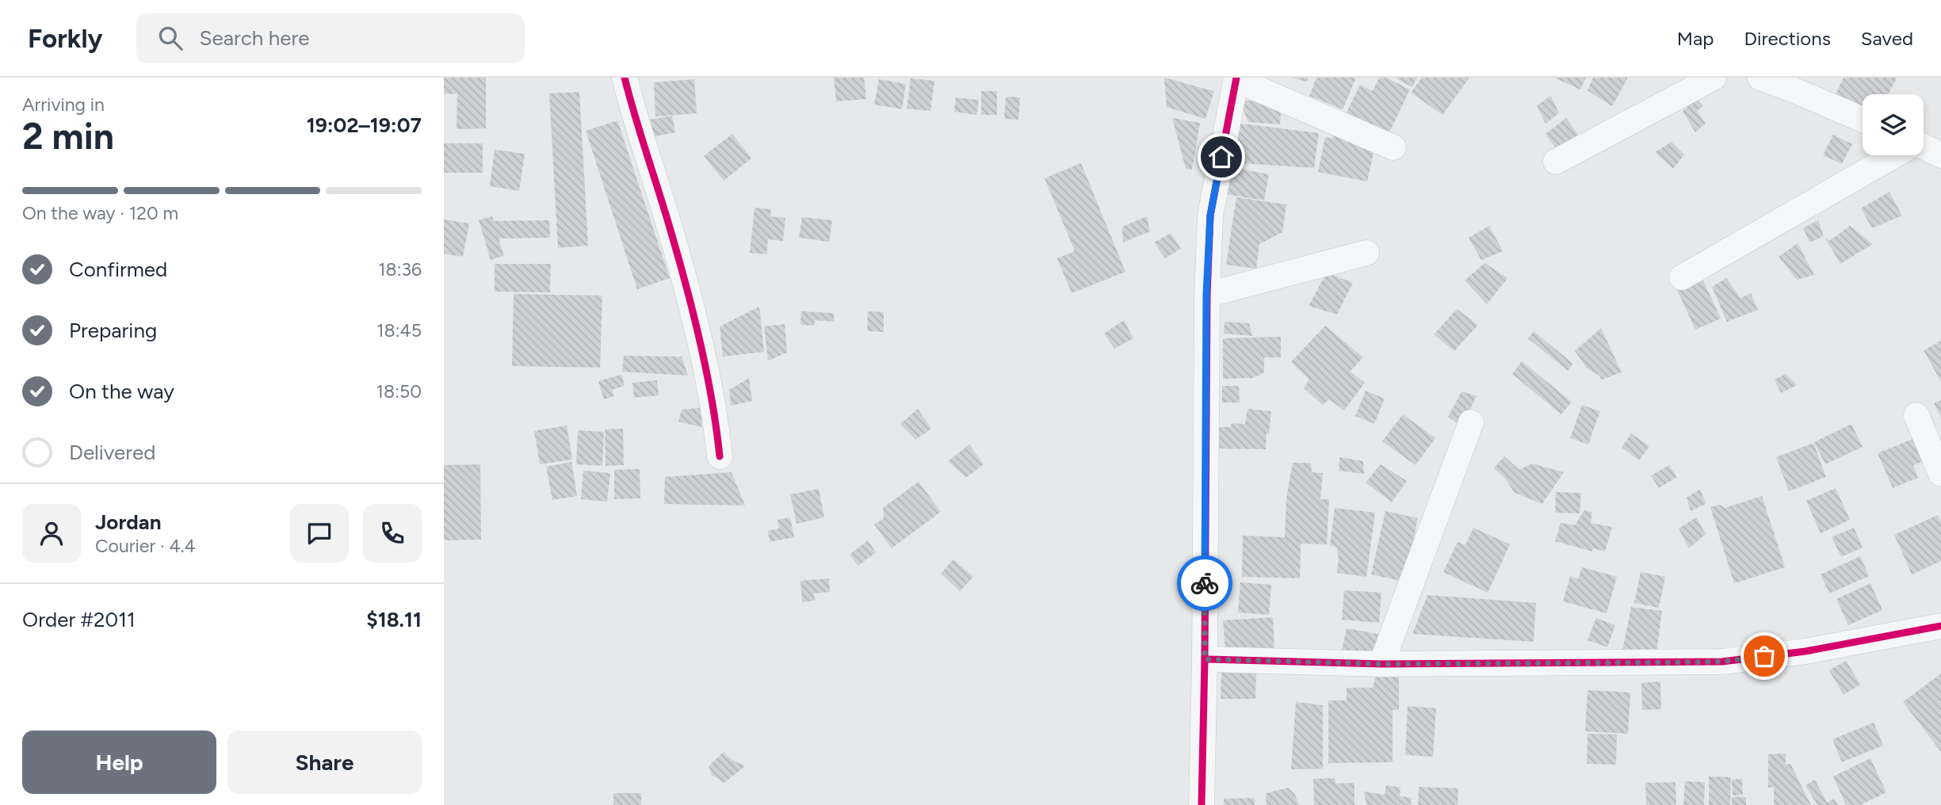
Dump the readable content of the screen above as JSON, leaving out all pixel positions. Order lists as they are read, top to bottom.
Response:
{
  "page": {
    "header": "Forkly",
    "search": "Search here",
    "nav": ["Map", "Directions", "Saved"],
    "heading": ["2 min", "Arriving in", "19:02–19:07"],
    "panel": [
      "Jordan",
      "Courier · 4.4",
      "Order #2011",
      "$18.11"
    ],
    "bar": "On the way · 120 m",
    "list": [
      ["Confirmed", "18:36"],
      ["Preparing", "18:45"],
      ["On the way", "18:50"],
      "Delivered"
    ],
    "buttons": ["Help", "Share"]
  }
}
